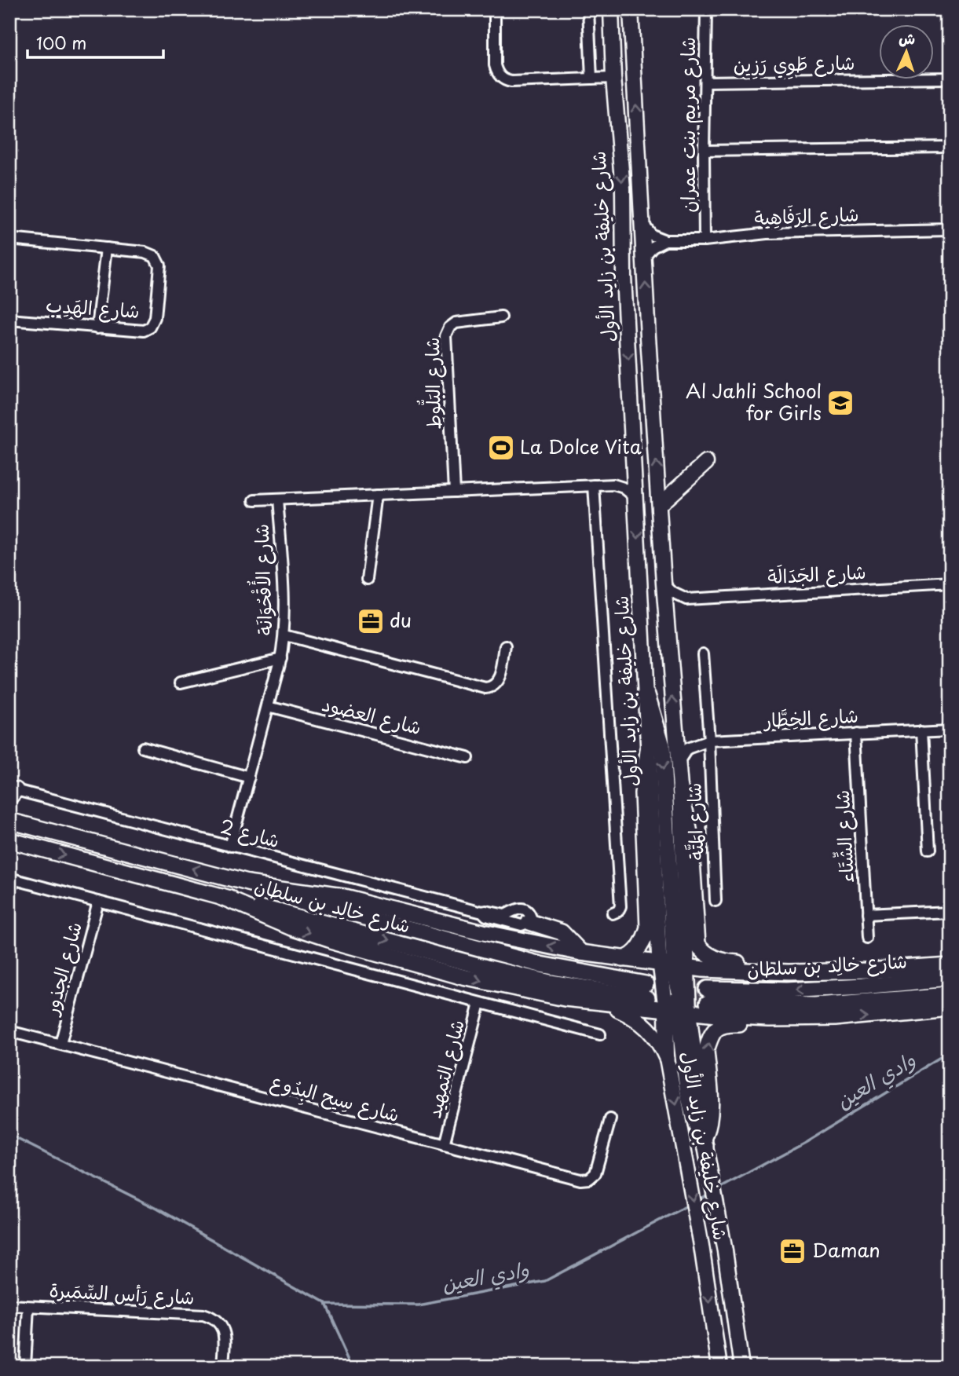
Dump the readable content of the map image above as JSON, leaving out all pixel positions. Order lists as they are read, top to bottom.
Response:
{
  "streets": {
    "main road": ["شارع خليفة بن زايد الأول", "شارع خالِد بن سلطان"],
    "street": [
      "شارع طَوِي رَزِين",
      "شارع مريم بنت عمران",
      "شارع الرَفَاهِية",
      "شارع الهَدِب",
      "شارع البَلُّوط",
      "شارع الجَدَالَة",
      "شارع الأُقْحُوَانَة",
      "شارع العضود",
      "شارع الخِطَّار",
      "شارع المَتَّة",
      "شارع 2",
      "شارع الشِّتَاء",
      "شارع الجذور",
      "شارع التمهيد",
      "شارع سِيح البِدُوع",
      "شارع رَأس السِّمَيرة"
    ]
  },
  "crossings": [
    ["شارع طَوِي رَزِين", "شارع مريم بنت عمران"],
    ["شارع مريم بنت عمران", "شارع الرَفَاهِية"],
    ["شارع خليفة بن زايد الأول", "شارع الخِطَّار"],
    ["شارع البَلُّوط", "شارع الأُقْحُوَانَة"],
    ["شارع الأُقْحُوَانَة", "شارع العضود"],
    ["شارع الأُقْحُوَانَة", "شارع 2"],
    ["شارع الخِطَّار", "شارع المَتَّة"],
    ["شارع الخِطَّار", "شارع الشِّتَاء"],
    ["شارع الجذور", "شارع سِيح البِدُوع"],
    ["شارع التمهيد", "شارع سِيح البِدُوع"]
  ],
  "water": ["وادي العين"],
  "places": {
    "school or university": ["Al Jahli School for Girls"],
    "sports": ["La Dolce Vita"],
    "office": ["du", "Daman"]
  },
  "scale_bar": "100 m",
  "north": "top"
}
